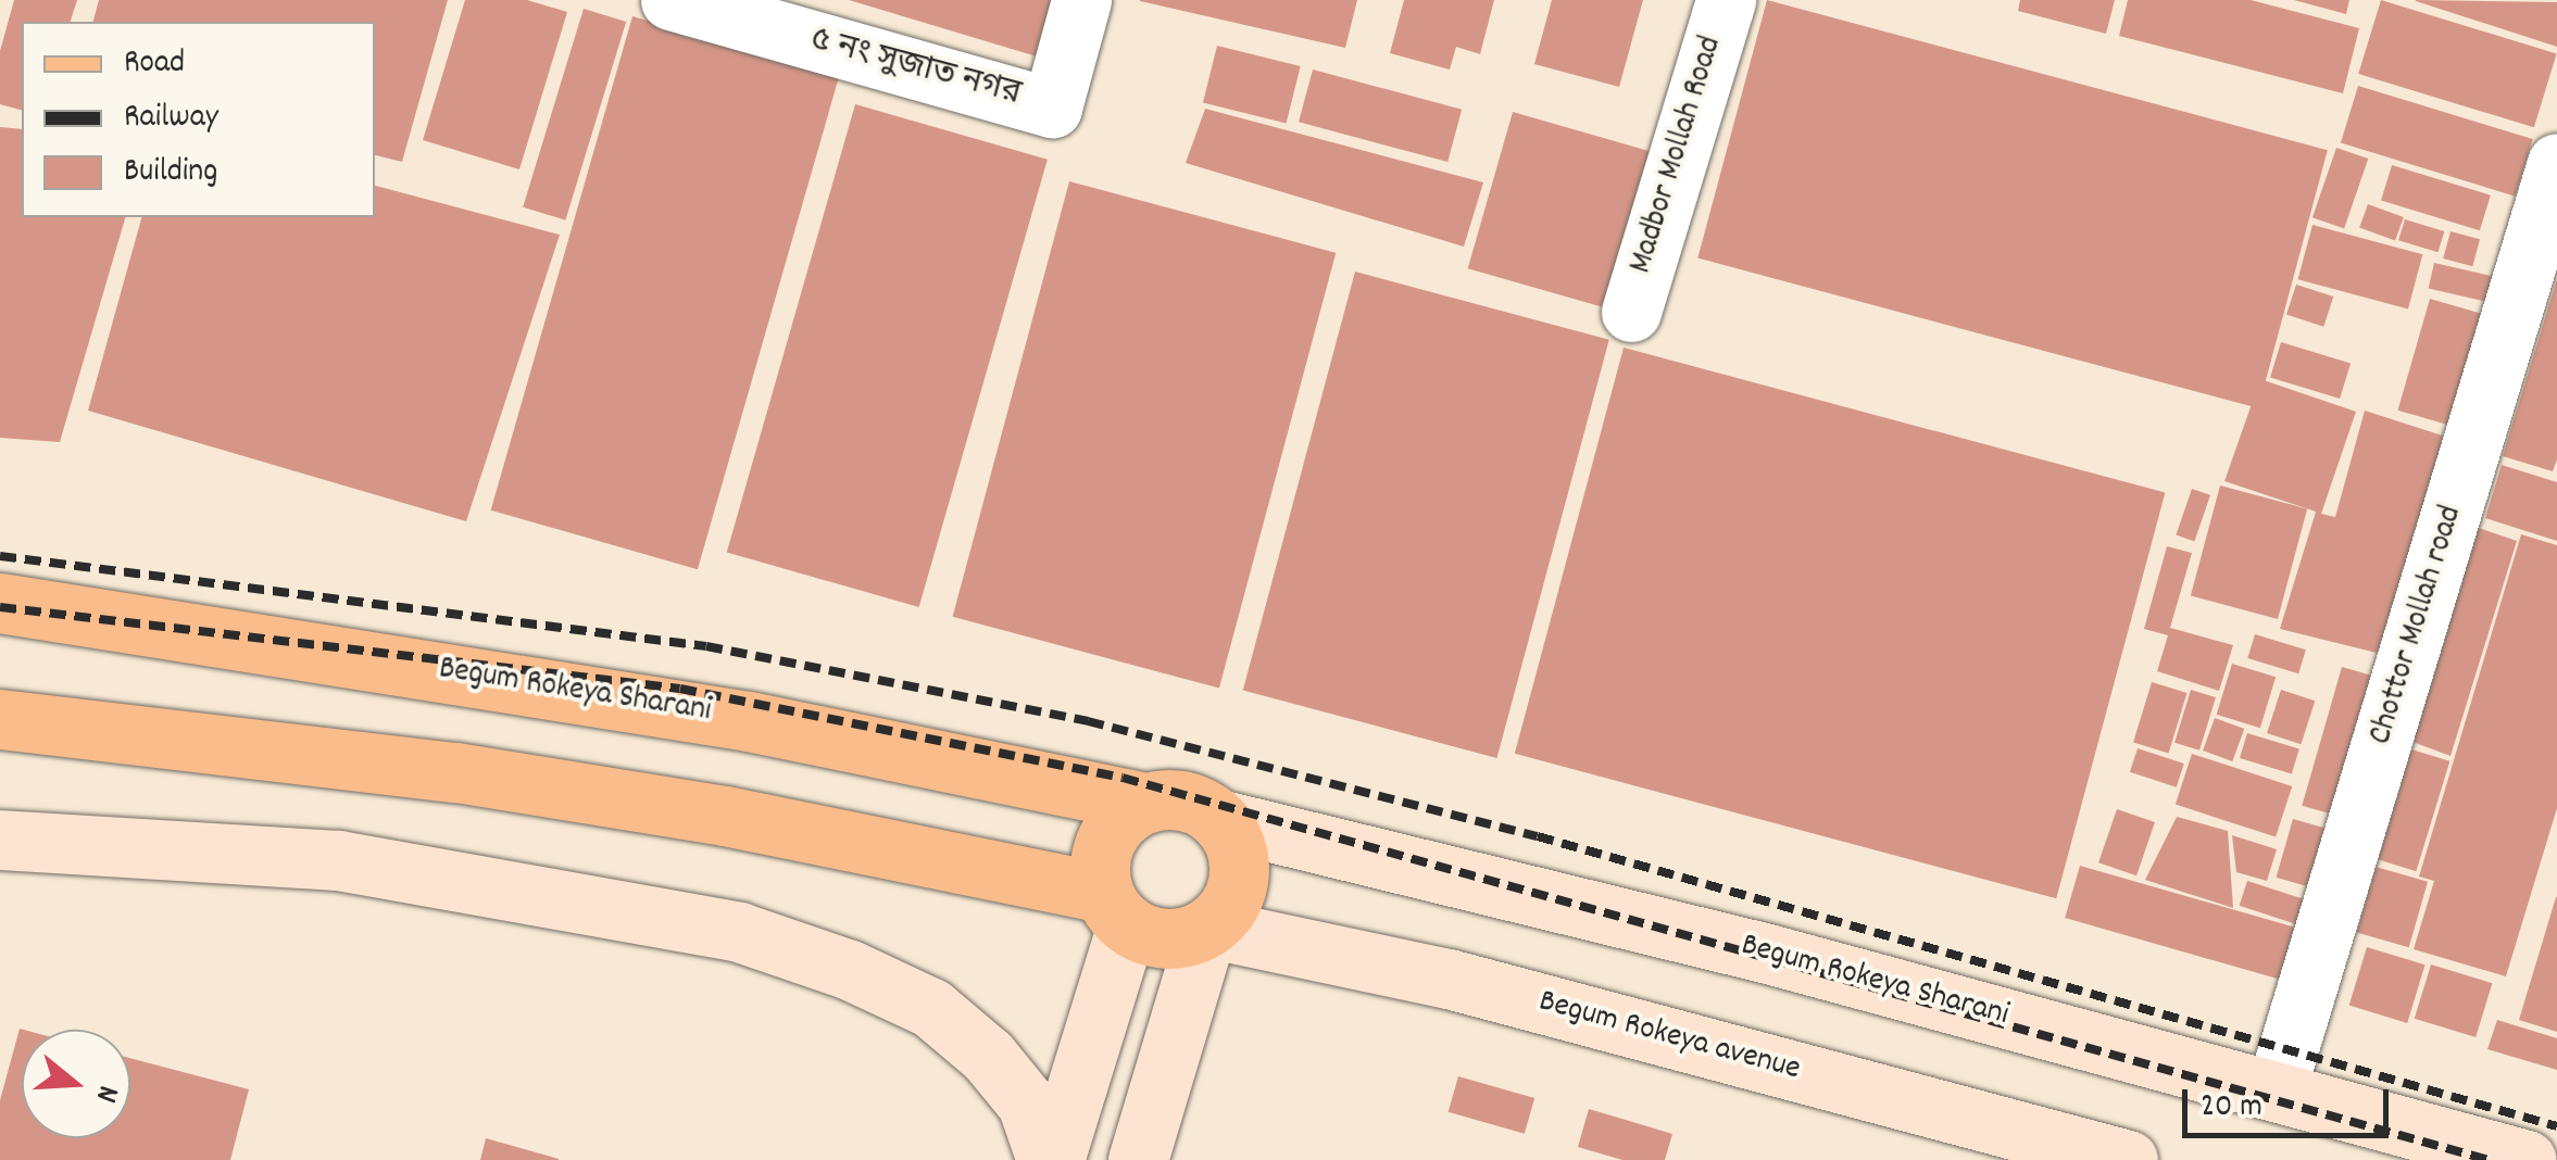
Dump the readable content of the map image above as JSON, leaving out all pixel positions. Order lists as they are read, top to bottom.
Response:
{
  "streets": {
    "main road": ["Begum Rokeya Sharani", "Begum Rokeya avenue"],
    "street": ["৫ নং সুজাত নগর", "Madbor Mollah Road", "Chottor Mollah road"]
  },
  "crossings": [
    ["Chottor Mollah road", "Begum Rokeya Sharani"],
    ["Begum Rokeya Sharani", "Begum Rokeya avenue"]
  ],
  "legend": ["Road", "Railway", "Building"],
  "scale_bar": "20 m",
  "north": "right"
}
